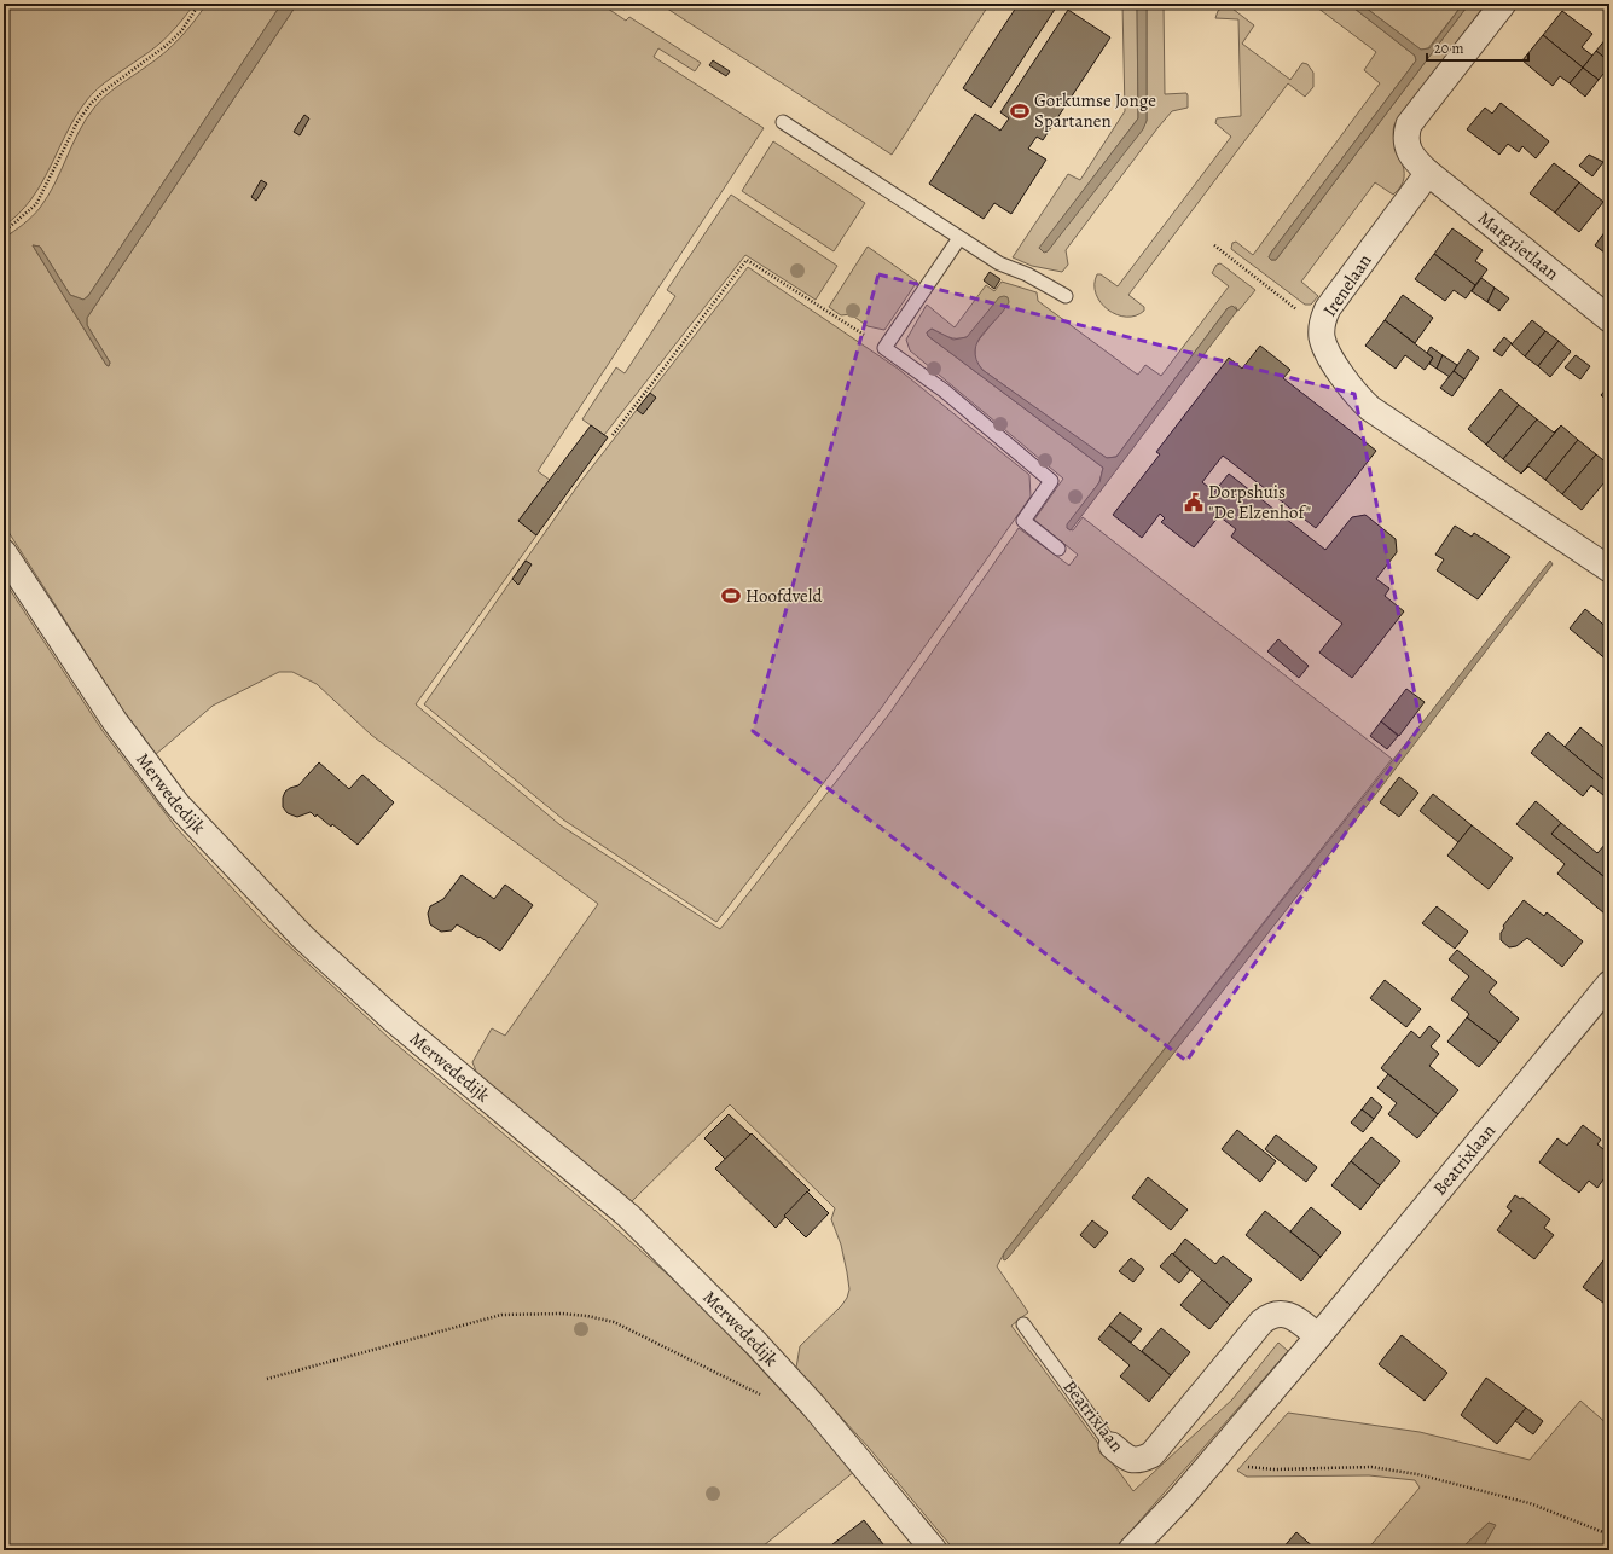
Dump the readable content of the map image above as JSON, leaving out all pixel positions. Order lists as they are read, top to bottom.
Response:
{
  "streets": {
    "street": [
      "Margrietlaan",
      "Irenelaan",
      "Merwededijk",
      "Beatrixlaan"
    ]
  },
  "crossings": [
    ["Margrietlaan", "Irenelaan"]
  ],
  "places": {
    "sports": ["Gorkumse Jonge Spartanen", "Hoofdveld"],
    "public building": ["Dorpshuis \"De Elzenhof\""]
  },
  "scale_bar": "20 m"
}
